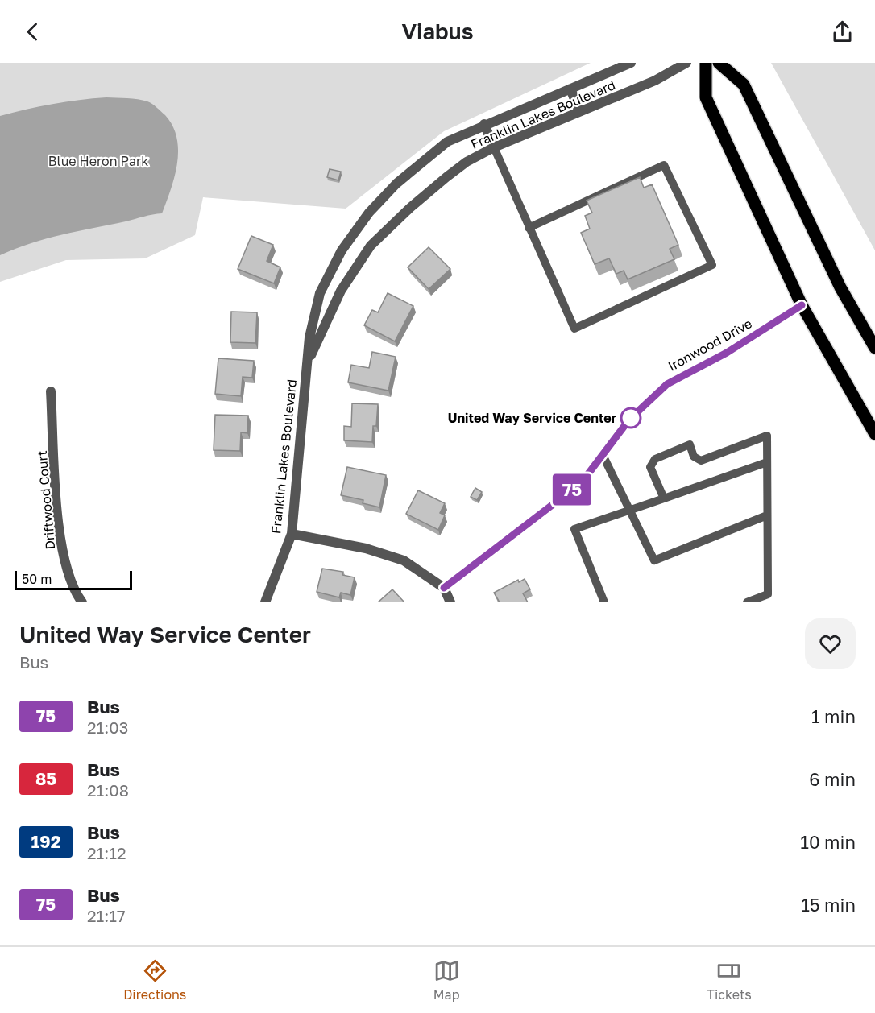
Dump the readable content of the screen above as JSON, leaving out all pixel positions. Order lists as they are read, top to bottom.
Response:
{
  "streets": {
    "street": ["Franklin Lakes Boulevard", "Ironwood Drive", "Driftwood Court"]
  },
  "parks": ["Blue Heron Park"],
  "places": ["United Way Service Center"],
  "lines": ["bus line 75"],
  "scale_bar": "50 m",
  "page": {
    "header": "Viabus",
    "on_map": "75",
    "scale": "50 m",
    "heading": ["United Way Service Center", "Bus"],
    "list": [
      {
        "mark": "75",
        "name": "Bus",
        "note": "21:03",
        "value": "1 min"
      },
      {
        "mark": "85",
        "name": "Bus",
        "note": "21:08",
        "value": "6 min"
      },
      {
        "mark": "192",
        "name": "Bus",
        "note": "21:12",
        "value": "10 min"
      },
      {
        "mark": "75",
        "name": "Bus",
        "note": "21:17",
        "value": "15 min"
      }
    ],
    "tabs": ["Directions", "Map", "Tickets"]
  }
}
